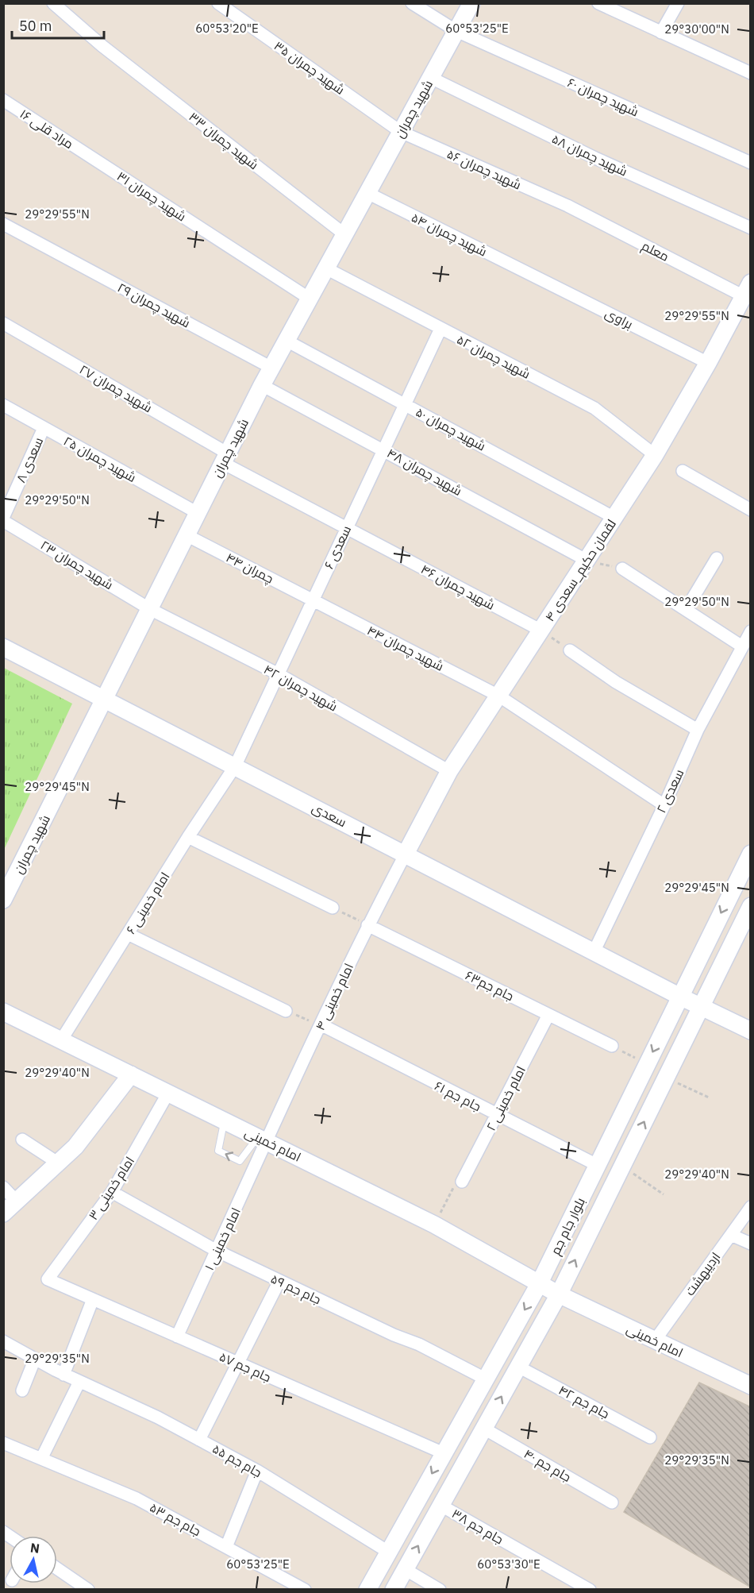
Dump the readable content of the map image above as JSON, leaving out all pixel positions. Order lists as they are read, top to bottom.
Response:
{
  "streets": {
    "main road": [
      "شهید چمران",
      "لقمان حکیم_سعدی ۴",
      "سعدی",
      "امام خمینی",
      "بلوار جام جم"
    ],
    "street": [
      "شهید چمران ۳۵",
      "شهید چمران ۶۰",
      "مراد قلی ۱۶",
      "شهید چمران ۳۳",
      "شهید چمران ۵۸",
      "شهید چمران ۵۶",
      "شهید چمران ۳۱",
      "شهید چمران ۵۴",
      "معلم",
      "شهید چمران ۲۹",
      "براوی",
      "شهید چمران ۵۲",
      "شهید چمران ۲۷",
      "شهید چمران ۵۰",
      "شهید چمران ۲۵",
      "سعدی ۸",
      "شهید چمران ۴۸",
      "سعدی ۶",
      "شهید چمران ۲۳",
      "چمران ۴۴",
      "شهید چمران ۴۶",
      "شهید چمران ۴۴",
      "شهید چمران ۴۲",
      "سعدی ۲",
      "امام خمینی ۶",
      "جام جم۶۳",
      "امام خمینی ۴",
      "جام جم ۶۱",
      "امام خمینی ۲",
      "امام خمینی ۳",
      "امام خمینی ۱",
      "اردیبهشت",
      "جام جم ۵۹",
      "جام جم ۵۷",
      "جام جم ۴۲",
      "جام جم ۵۵",
      "جام جم ۴۰",
      "جام جم ۵۳",
      "جام جم ۳۸"
    ]
  },
  "crossings": [
    ["شهید چمران ۳۵", "شهید چمران"],
    ["شهید چمران ۳۵", "شهید چمران ۵۶"],
    ["شهید چمران ۶۰", "شهید چمران"],
    ["شهید چمران", "شهید چمران ۳۳"],
    ["شهید چمران", "شهید چمران ۵۸"],
    ["شهید چمران", "شهید چمران ۵۶"],
    ["شهید چمران", "شهید چمران ۳۱"],
    ["شهید چمران", "شهید چمران ۵۴"],
    ["شهید چمران", "شهید چمران ۲۹"],
    ["شهید چمران", "شهید چمران ۵۲"],
    ["شهید چمران", "شهید چمران ۲۷"],
    ["شهید چمران", "شهید چمران ۵۰"],
    ["شهید چمران", "شهید چمران ۲۵"],
    ["شهید چمران", "شهید چمران ۴۸"],
    ["شهید چمران", "شهید چمران ۲۳"],
    ["شهید چمران", "چمران ۴۴"],
    ["شهید چمران", "شهید چمران ۴۶"],
    ["شهید چمران", "شهید چمران ۴۲"],
    ["شهید چمران", "سعدی"],
    ["مراد قلی ۱۶", "شهید چمران ۳۱"],
    ["شهید چمران ۵۶", "معلم"],
    ["شهید چمران ۵۴", "براوی"],
    ["معلم", "لقمان حکیم_سعدی ۴"],
    ["براوی", "لقمان حکیم_سعدی ۴"],
    ["شهید چمران ۵۲", "سعدی ۶"],
    ["شهید چمران ۵۲", "لقمان حکیم_سعدی ۴"],
    ["شهید چمران ۲۷", "شهید چمران ۴۶"],
    ["شهید چمران ۵۰", "سعدی ۶"],
    ["شهید چمران ۵۰", "لقمان حکیم_سعدی ۴"],
    ["شهید چمران ۲۵", "سعدی ۸"],
    ["سعدی ۸", "شهید چمران ۲۳"],
    ["شهید چمران ۴۸", "سعدی ۶"],
    ["شهید چمران ۴۸", "لقمان حکیم_سعدی ۴"],
    ["سعدی ۶", "چمران ۴۴"],
    ["سعدی ۶", "شهید چمران ۴۶"],
    ["سعدی ۶", "شهید چمران ۴۴"],
    ["سعدی ۶", "شهید چمران ۴۲"],
    ["سعدی ۶", "سعدی"],
    ["سعدی ۶", "امام خمینی ۶"],
    ["شهید چمران ۲۳", "شهید چمران ۴۲"],
    ["چمران ۴۴", "شهید چمران ۴۴"],
    ["لقمان حکیم_سعدی ۴", "شهید چمران ۴۶"],
    ["لقمان حکیم_سعدی ۴", "شهید چمران ۴۴"],
    ["لقمان حکیم_سعدی ۴", "شهید چمران ۴۲"],
    ["لقمان حکیم_سعدی ۴", "سعدی"],
    ["لقمان حکیم_سعدی ۴", "امام خمینی ۴"],
    ["شهید چمران ۴۴", "سعدی ۲"],
    ["سعدی ۲", "سعدی"],
    ["سعدی", "امام خمینی ۶"],
    ["سعدی", "امام خمینی ۴"],
    ["سعدی", "بلوار جام جم"],
    ["امام خمینی ۶", "امام خمینی"],
    ["جام جم۶۳", "امام خمینی ۴"],
    ["جام جم۶۳", "امام خمینی ۲"],
    ["امام خمینی ۴", "جام جم ۶۱"],
    ["امام خمینی ۴", "امام خمینی"],
    ["امام خمینی ۴", "امام خمینی ۱"],
    ["جام جم ۶۱", "امام خمینی ۲"],
    ["جام جم ۶۱", "بلوار جام جم"],
    ["امام خمینی", "امام خمینی ۳"],
    ["امام خمینی", "بلوار جام جم"],
    ["امام خمینی", "امام خمینی ۱"],
    ["امام خمینی", "اردیبهشت"],
    ["امام خمینی ۳", "جام جم ۵۹"],
    ["امام خمینی ۳", "جام جم ۵۷"],
    ["بلوار جام جم", "جام جم ۵۹"],
    ["بلوار جام جم", "جام جم ۵۷"],
    ["بلوار جام جم", "جام جم ۴۲"],
    ["بلوار جام جم", "جام جم ۵۵"],
    ["بلوار جام جم", "جام جم ۴۰"],
    ["بلوار جام جم", "جام جم ۳۸"],
    ["امام خمینی ۱", "جام جم ۵۹"],
    ["امام خمینی ۱", "جام جم ۵۷"]
  ],
  "scale_bar": "50 m",
  "north": "top",
  "coordinates": [
    "60°53'20\"E",
    "60°53'25\"E",
    "29°30'00\"N",
    "29°29'55\"N",
    "29°29'50\"N",
    "29°29'45\"N",
    "29°29'40\"N",
    "29°29'35\"N",
    "60°53'30\"E"
  ]
}
